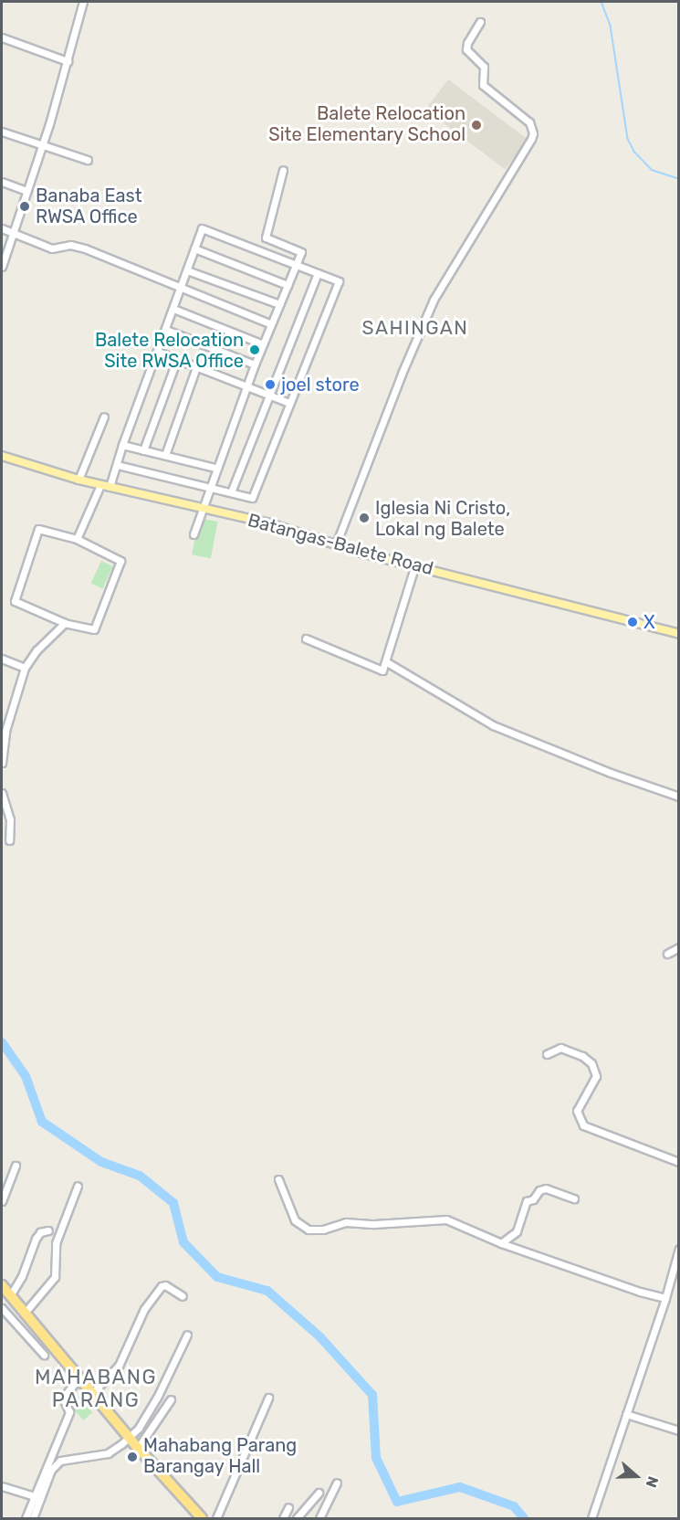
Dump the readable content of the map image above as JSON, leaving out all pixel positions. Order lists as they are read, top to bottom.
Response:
{
  "streets": {
    "main road": ["Batangas-Balete Road"]
  },
  "districts": ["SAHINGAN", "MAHABANG PARANG"],
  "places": [
    "Balete Relocation Site Elementary School",
    "Banaba East RWSA Office",
    "Balete Relocation Site RWSA Office",
    "joel store",
    "Iglesia Ni Cristo, Lokal ng Balete",
    "X",
    "Mahabang Parang Barangay Hall"
  ],
  "north": "right"
}
